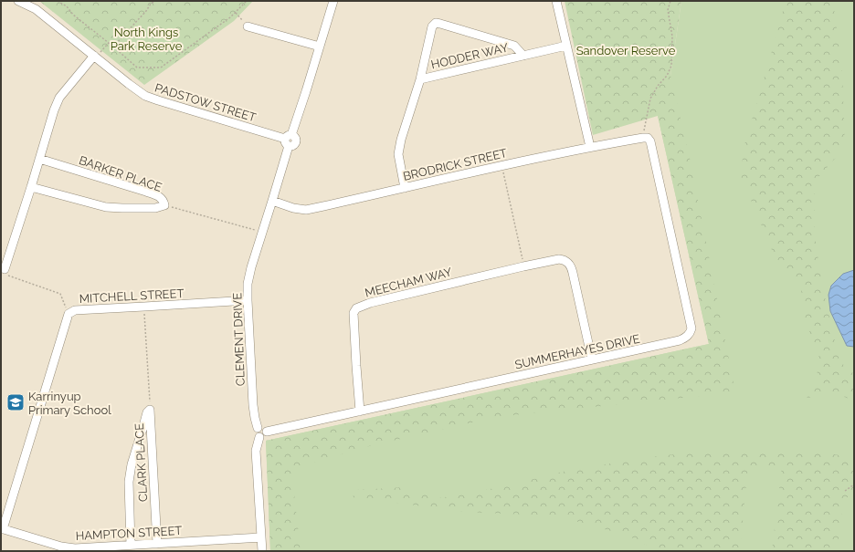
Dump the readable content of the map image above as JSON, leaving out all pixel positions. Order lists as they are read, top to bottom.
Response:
{
  "streets": {
    "street": [
      "HODDER WAY",
      "PADSTOW STREET",
      "BRODRICK STREET",
      "BARKER PLACE",
      "MEECHAM WAY",
      "MITCHELL STREET",
      "CLEMENT DRIVE",
      "SUMMERHAYES DRIVE",
      "CLARK PLACE",
      "HAMPTON STREET"
    ]
  },
  "crossings": [
    ["HODDER WAY", "BRODRICK STREET"],
    ["PADSTOW STREET", "CLEMENT DRIVE"],
    ["BRODRICK STREET", "CLEMENT DRIVE"],
    ["BRODRICK STREET", "SUMMERHAYES DRIVE"],
    ["MEECHAM WAY", "SUMMERHAYES DRIVE"],
    ["MITCHELL STREET", "CLEMENT DRIVE"],
    ["MITCHELL STREET", "HAMPTON STREET"],
    ["CLEMENT DRIVE", "SUMMERHAYES DRIVE"],
    ["CLARK PLACE", "HAMPTON STREET"]
  ],
  "parks": ["North Kings Park Reserve", "Sandover Reserve"],
  "places": {
    "school or university": ["Karrinyup Primary School"]
  }
}
